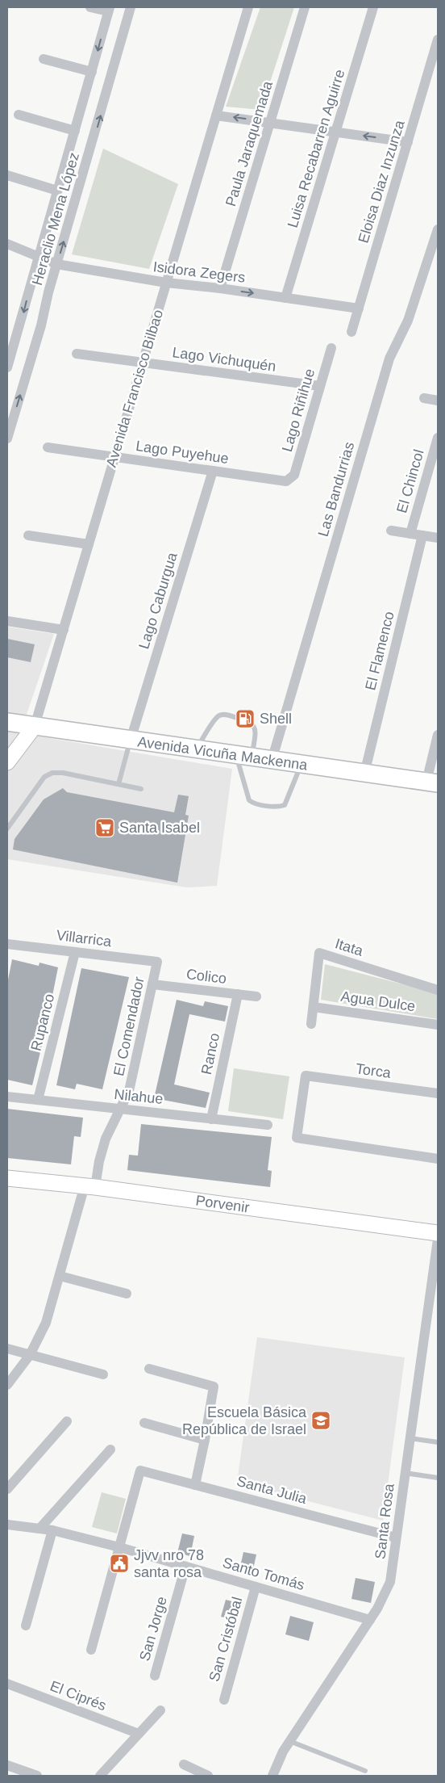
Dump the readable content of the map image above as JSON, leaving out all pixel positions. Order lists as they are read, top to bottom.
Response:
{
  "streets": {
    "main road": ["Avenida Vicuña Mackenna"],
    "street": [
      "Paula Jaraquemada",
      "Luisa Recabarren Aguirre",
      "Eloisa Diaz Inzunza",
      "Heraclio Mena López",
      "Isidora Zegers",
      "Lago Vichuquén",
      "Avenida Francisco Bilbao",
      "Lago Riñihue",
      "Lago Puyehue",
      "El Chincol",
      "Las Bandurrias",
      "Lago Caburgua",
      "El Flamenco",
      "Villarrica",
      "Itata",
      "Colico",
      "Agua Dulce",
      "Rupanco",
      "El Comendador",
      "Ranco",
      "Torca",
      "Nilahue",
      "Porvenir",
      "Santa Julia",
      "Santa Rosa",
      "Santo Tomás",
      "San Jorge",
      "San Cristóbal",
      "El Ciprés"
    ]
  },
  "crossings": [
    ["Paula Jaraquemada", "Isidora Zegers"],
    ["Luisa Recabarren Aguirre", "Isidora Zegers"],
    ["Eloisa Diaz Inzunza", "Isidora Zegers"],
    ["Heraclio Mena López", "Isidora Zegers"],
    ["Isidora Zegers", "Avenida Francisco Bilbao"],
    ["Lago Vichuquén", "Avenida Francisco Bilbao"],
    ["Lago Vichuquén", "Lago Riñihue"],
    ["Avenida Francisco Bilbao", "Lago Puyehue"],
    ["Avenida Francisco Bilbao", "Avenida Vicuña Mackenna"],
    ["Lago Riñihue", "Lago Puyehue"],
    ["Lago Puyehue", "Lago Caburgua"],
    ["Las Bandurrias", "Avenida Vicuña Mackenna"],
    ["Lago Caburgua", "Avenida Vicuña Mackenna"],
    ["El Flamenco", "Avenida Vicuña Mackenna"],
    ["Villarrica", "Rupanco"],
    ["Villarrica", "El Comendador"],
    ["Itata", "Agua Dulce"],
    ["Colico", "El Comendador"],
    ["Colico", "Ranco"],
    ["Rupanco", "Nilahue"],
    ["El Comendador", "Nilahue"],
    ["El Comendador", "Porvenir"],
    ["Ranco", "Nilahue"],
    ["Santa Julia", "Santa Rosa"],
    ["Santa Julia", "Santo Tomás"],
    ["Santa Rosa", "Santo Tomás"],
    ["Santo Tomás", "San Jorge"],
    ["Santo Tomás", "San Cristóbal"]
  ],
  "places": {
    "fuel station": ["Shell"],
    "supermarket": ["Santa Isabel"],
    "school or university": ["Escuela Básica República de Israel"],
    "public building": ["Jjvv nro 78 santa rosa"]
  }
}
